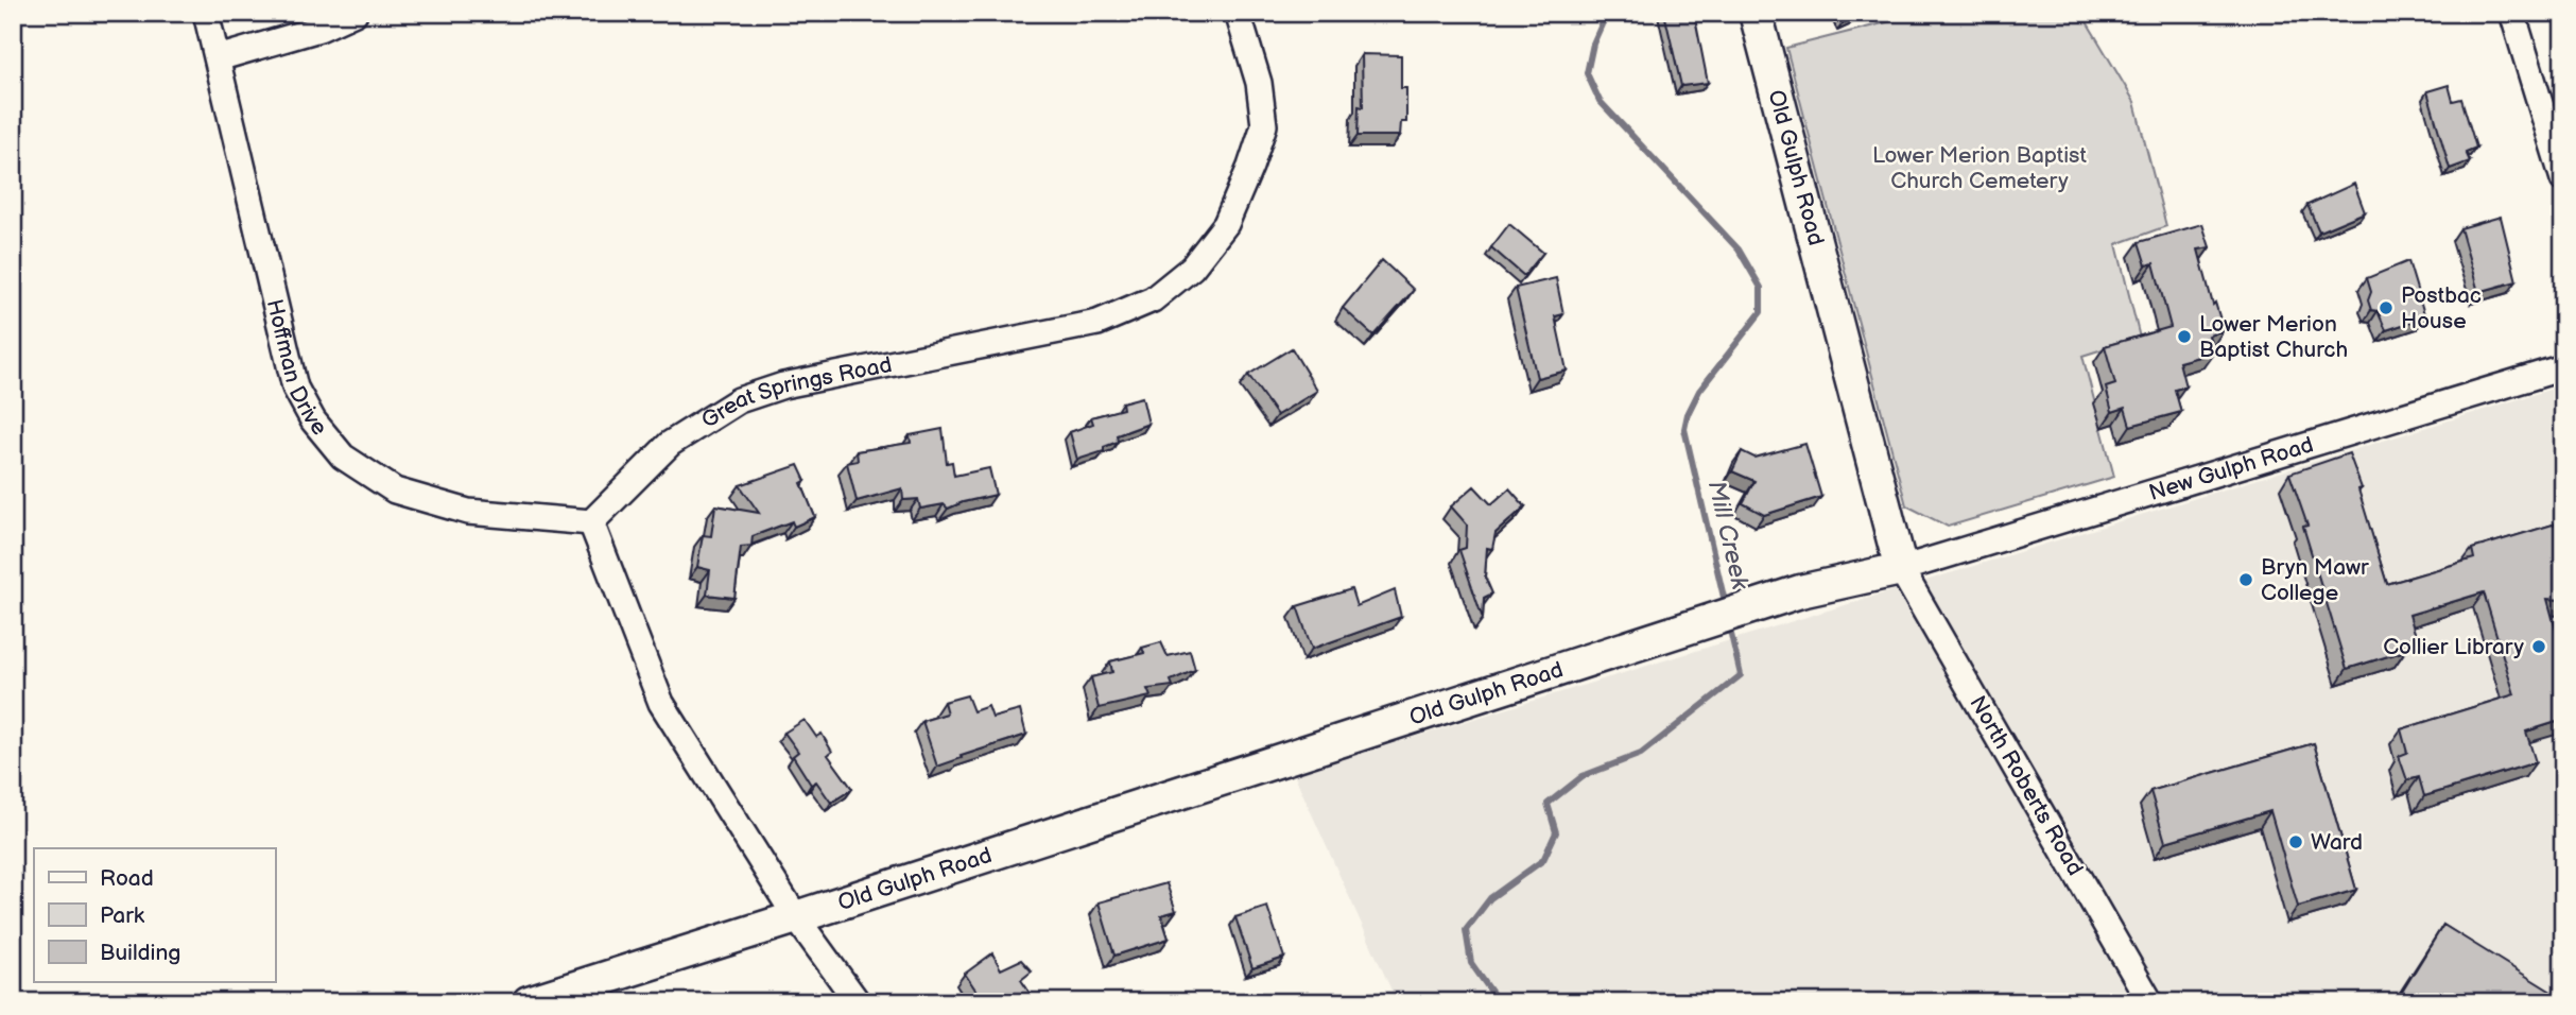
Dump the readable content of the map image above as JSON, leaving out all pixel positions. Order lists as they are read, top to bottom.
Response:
{
  "streets": {
    "street": [
      "Old Gulph Road",
      "Hoffman Drive",
      "Great Springs Road",
      "New Gulph Road",
      "North Roberts Road"
    ]
  },
  "crossings": [
    ["Old Gulph Road", "New Gulph Road"],
    ["Old Gulph Road", "North Roberts Road"],
    ["Hoffman Drive", "Great Springs Road"],
    ["New Gulph Road", "North Roberts Road"]
  ],
  "water": ["Mill Creek"],
  "parks": ["Lower Merion Baptist Church Cemetery"],
  "places": [
    "Postbac House",
    "Lower Merion Baptist Church",
    "Bryn Mawr College",
    "Collier Library",
    "Ward"
  ],
  "legend": ["Road", "Park", "Building"]
}
